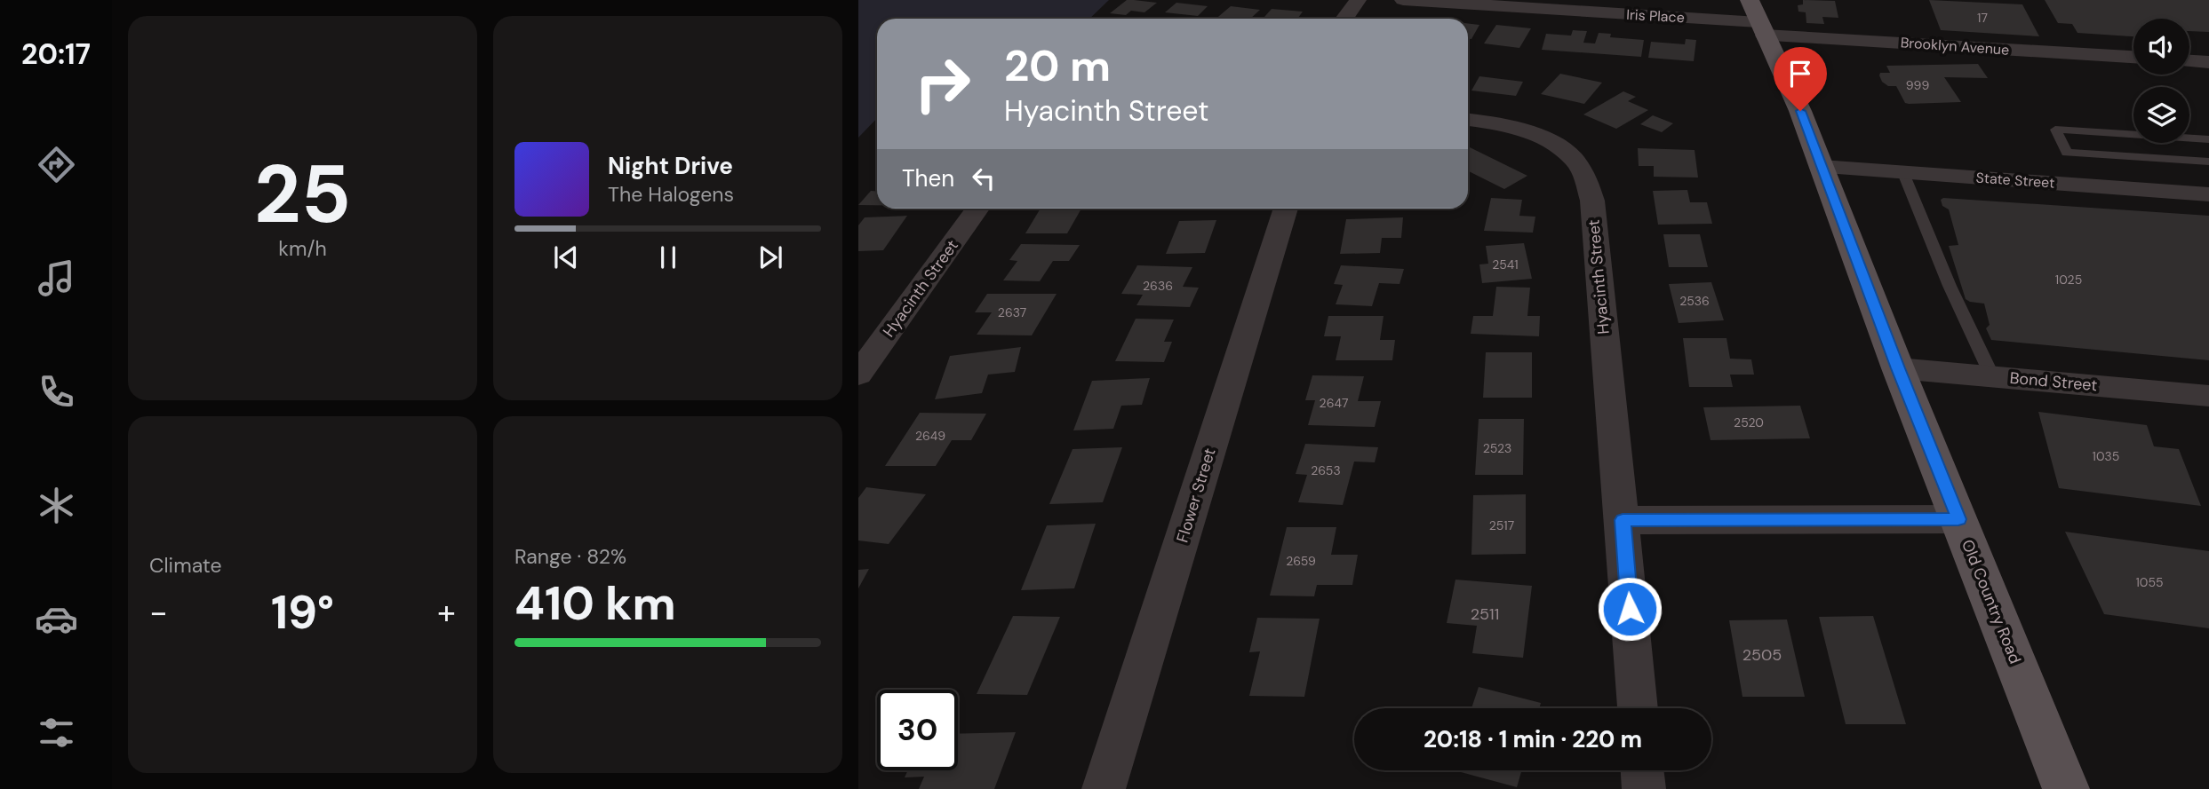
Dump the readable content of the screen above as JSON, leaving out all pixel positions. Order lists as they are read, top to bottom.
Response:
{
  "streets": {
    "main road": ["Old Country Road"],
    "street": [
      "Iris Place",
      "Brooklyn Avenue",
      "State Street",
      "Hyacinth Street",
      "Bond Street",
      "Flower Street"
    ]
  },
  "crossings": [
    ["Iris Place", "Brooklyn Avenue"],
    ["Iris Place", "Old Country Road"],
    ["Brooklyn Avenue", "Old Country Road"],
    ["State Street", "Old Country Road"],
    ["Bond Street", "Old Country Road"]
  ],
  "house_numbers": [
    "17",
    "999",
    "2541",
    "1025",
    "2636",
    "2536",
    "2637",
    "2647",
    "2520",
    "2649",
    "2523",
    "1035",
    "2653",
    "2517",
    "2659",
    "1055",
    "2511",
    "2505"
  ],
  "page": {
    "tabs": "20:17",
    "tile": [
      ["25", "km/h"],
      "Climate",
      ["Range · 82%", "410 km"]
    ],
    "turn": ["20 m", "Hyacinth Street"],
    "song": ["Night Drive", "The Halogens"],
    "then": "Then",
    "heat": ["−", "19°", "+"],
    "limit": "30",
    "trip": "20:18 · 1 min · 220 m"
  }
}
